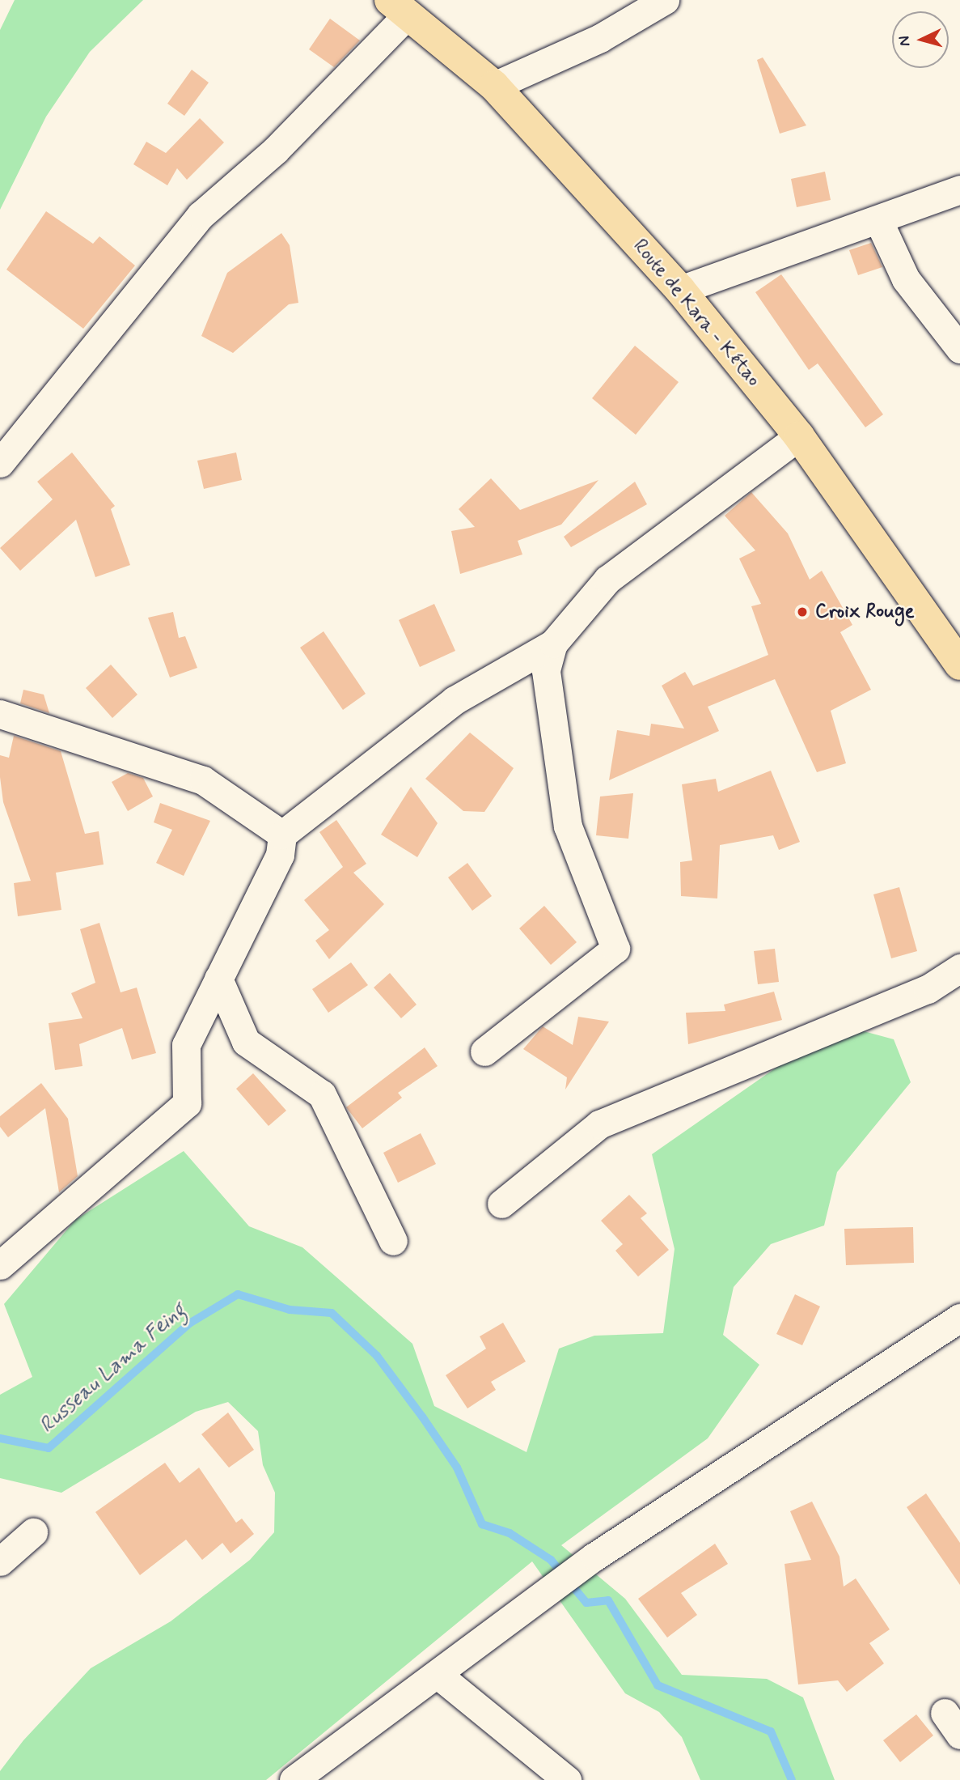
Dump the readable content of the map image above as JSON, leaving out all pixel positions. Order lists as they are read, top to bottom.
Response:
{
  "streets": {
    "main road": ["Route de Kara - Kétao"]
  },
  "water": ["Russeau Lama Feing"],
  "places": ["Croix Rouge"],
  "north": "left"
}
